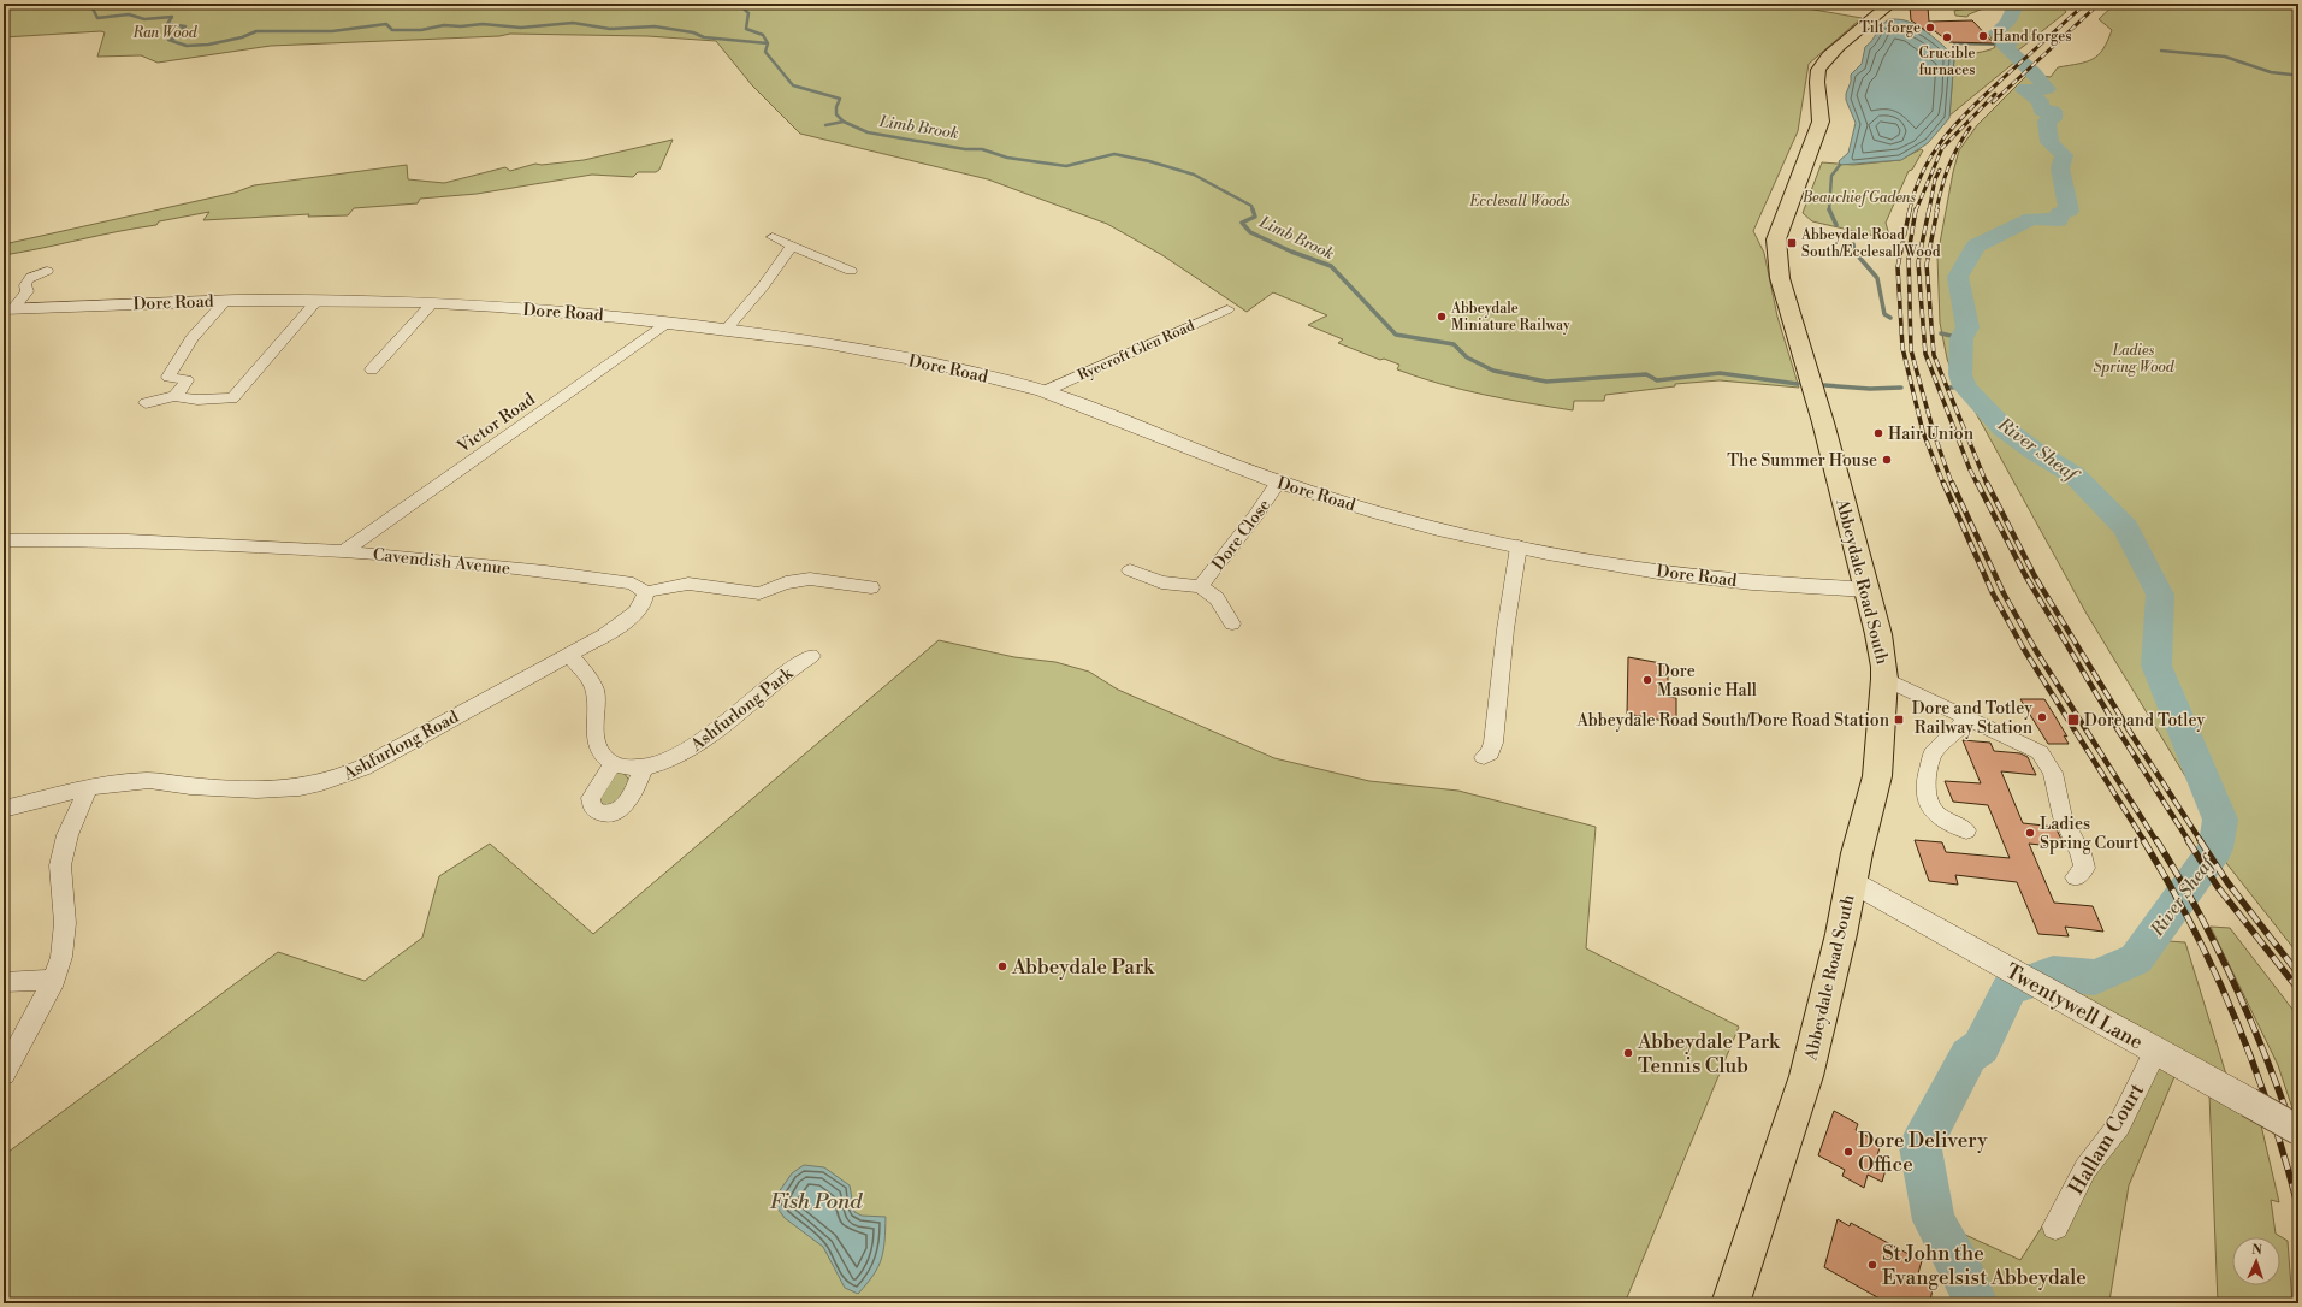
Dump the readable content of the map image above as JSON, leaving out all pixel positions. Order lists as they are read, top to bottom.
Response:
{
  "streets": {
    "main road": ["Abbeydale Road South"],
    "street": [
      "Dore Road",
      "Ryecroft Glen Road",
      "Victor Road",
      "Dore Close",
      "Cavendish Avenue",
      "Ashfurlong Park",
      "Ashfurlong Road",
      "Twentywell Lane",
      "Hallam Court"
    ]
  },
  "crossings": [
    ["Dore Road", "Ryecroft Glen Road"],
    ["Dore Road", "Victor Road"],
    ["Dore Road", "Dore Close"],
    ["Dore Road", "Abbeydale Road South"],
    ["Victor Road", "Cavendish Avenue"],
    ["Cavendish Avenue", "Ashfurlong Road"],
    ["Abbeydale Road South", "Twentywell Lane"],
    ["Twentywell Lane", "Hallam Court"]
  ],
  "water": ["Limb Brook", "River Sheaf", "Fish Pond"],
  "parks": [
    "Ran Wood",
    "Beauchief Gadens",
    "Ecclesall Woods",
    "Ladies Spring Wood"
  ],
  "places": {
    "other": [
      "Tilt forge",
      "Hand forges",
      "Crucible furnaces",
      "Abbeydale Miniature Railway",
      "Hair Union",
      "The Summer House",
      "Dore Masonic Hall",
      "Dore and Totley Railway Station",
      "Ladies Spring Court",
      "Abbeydale Park",
      "Abbeydale Park Tennis Club",
      "Dore Delivery Office",
      "St John the Evangelsist Abbeydale"
    ],
    "transit": ["Abbeydale Road South/Ecclesall Wood", "Abbeydale Road South/Dore Road Station", "Dore and Totley"]
  },
  "north": "top"
}
